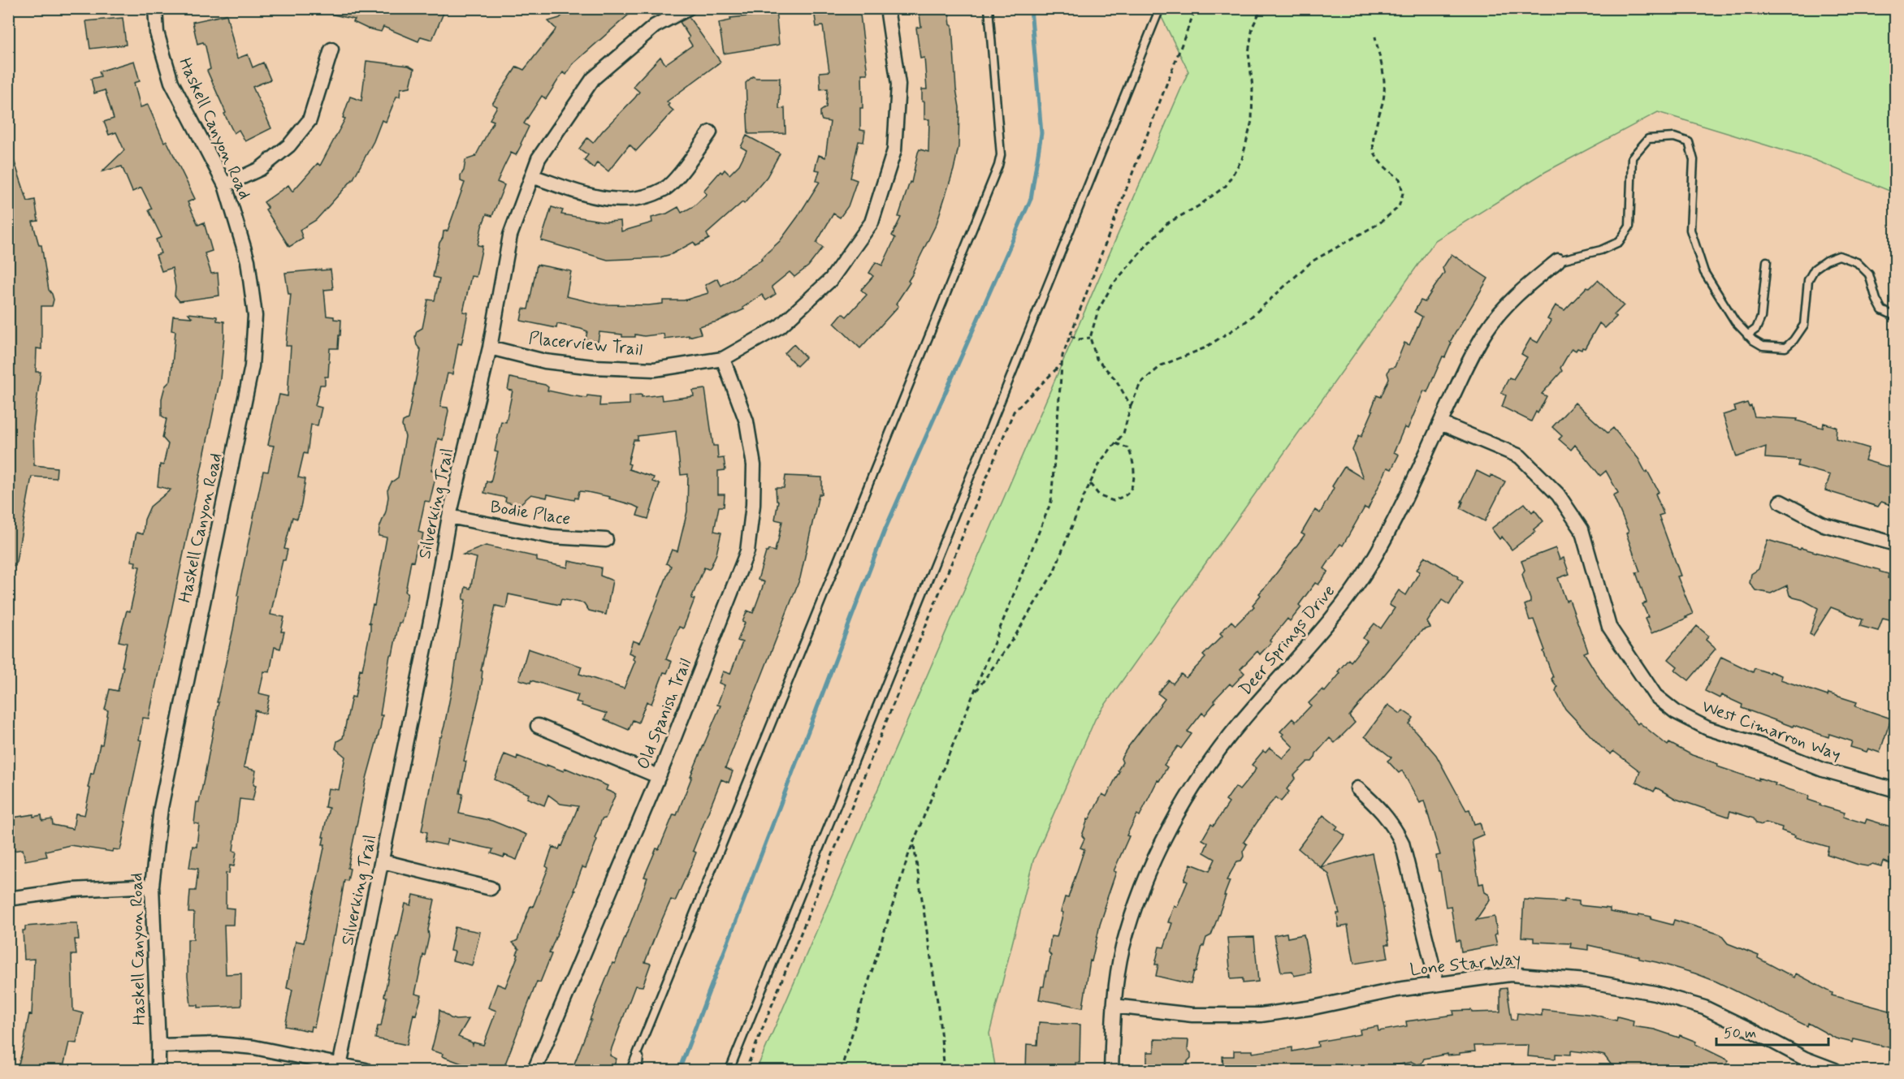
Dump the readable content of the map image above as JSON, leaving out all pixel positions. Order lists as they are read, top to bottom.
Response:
{
  "streets": {
    "street": [
      "Haskell Canyon Road",
      "Placerview Trail",
      "Silverking Trail",
      "Bodie Place",
      "Deer Springs Drive",
      "Old Spanish Trail",
      "West Cimarron Way",
      "Lone Star Way"
    ]
  },
  "crossings": [
    ["Placerview Trail", "Silverking Trail"],
    ["Placerview Trail", "Old Spanish Trail"],
    ["Silverking Trail", "Bodie Place"],
    ["Deer Springs Drive", "West Cimarron Way"],
    ["Deer Springs Drive", "Lone Star Way"]
  ],
  "scale_bar": "50 m"
}
